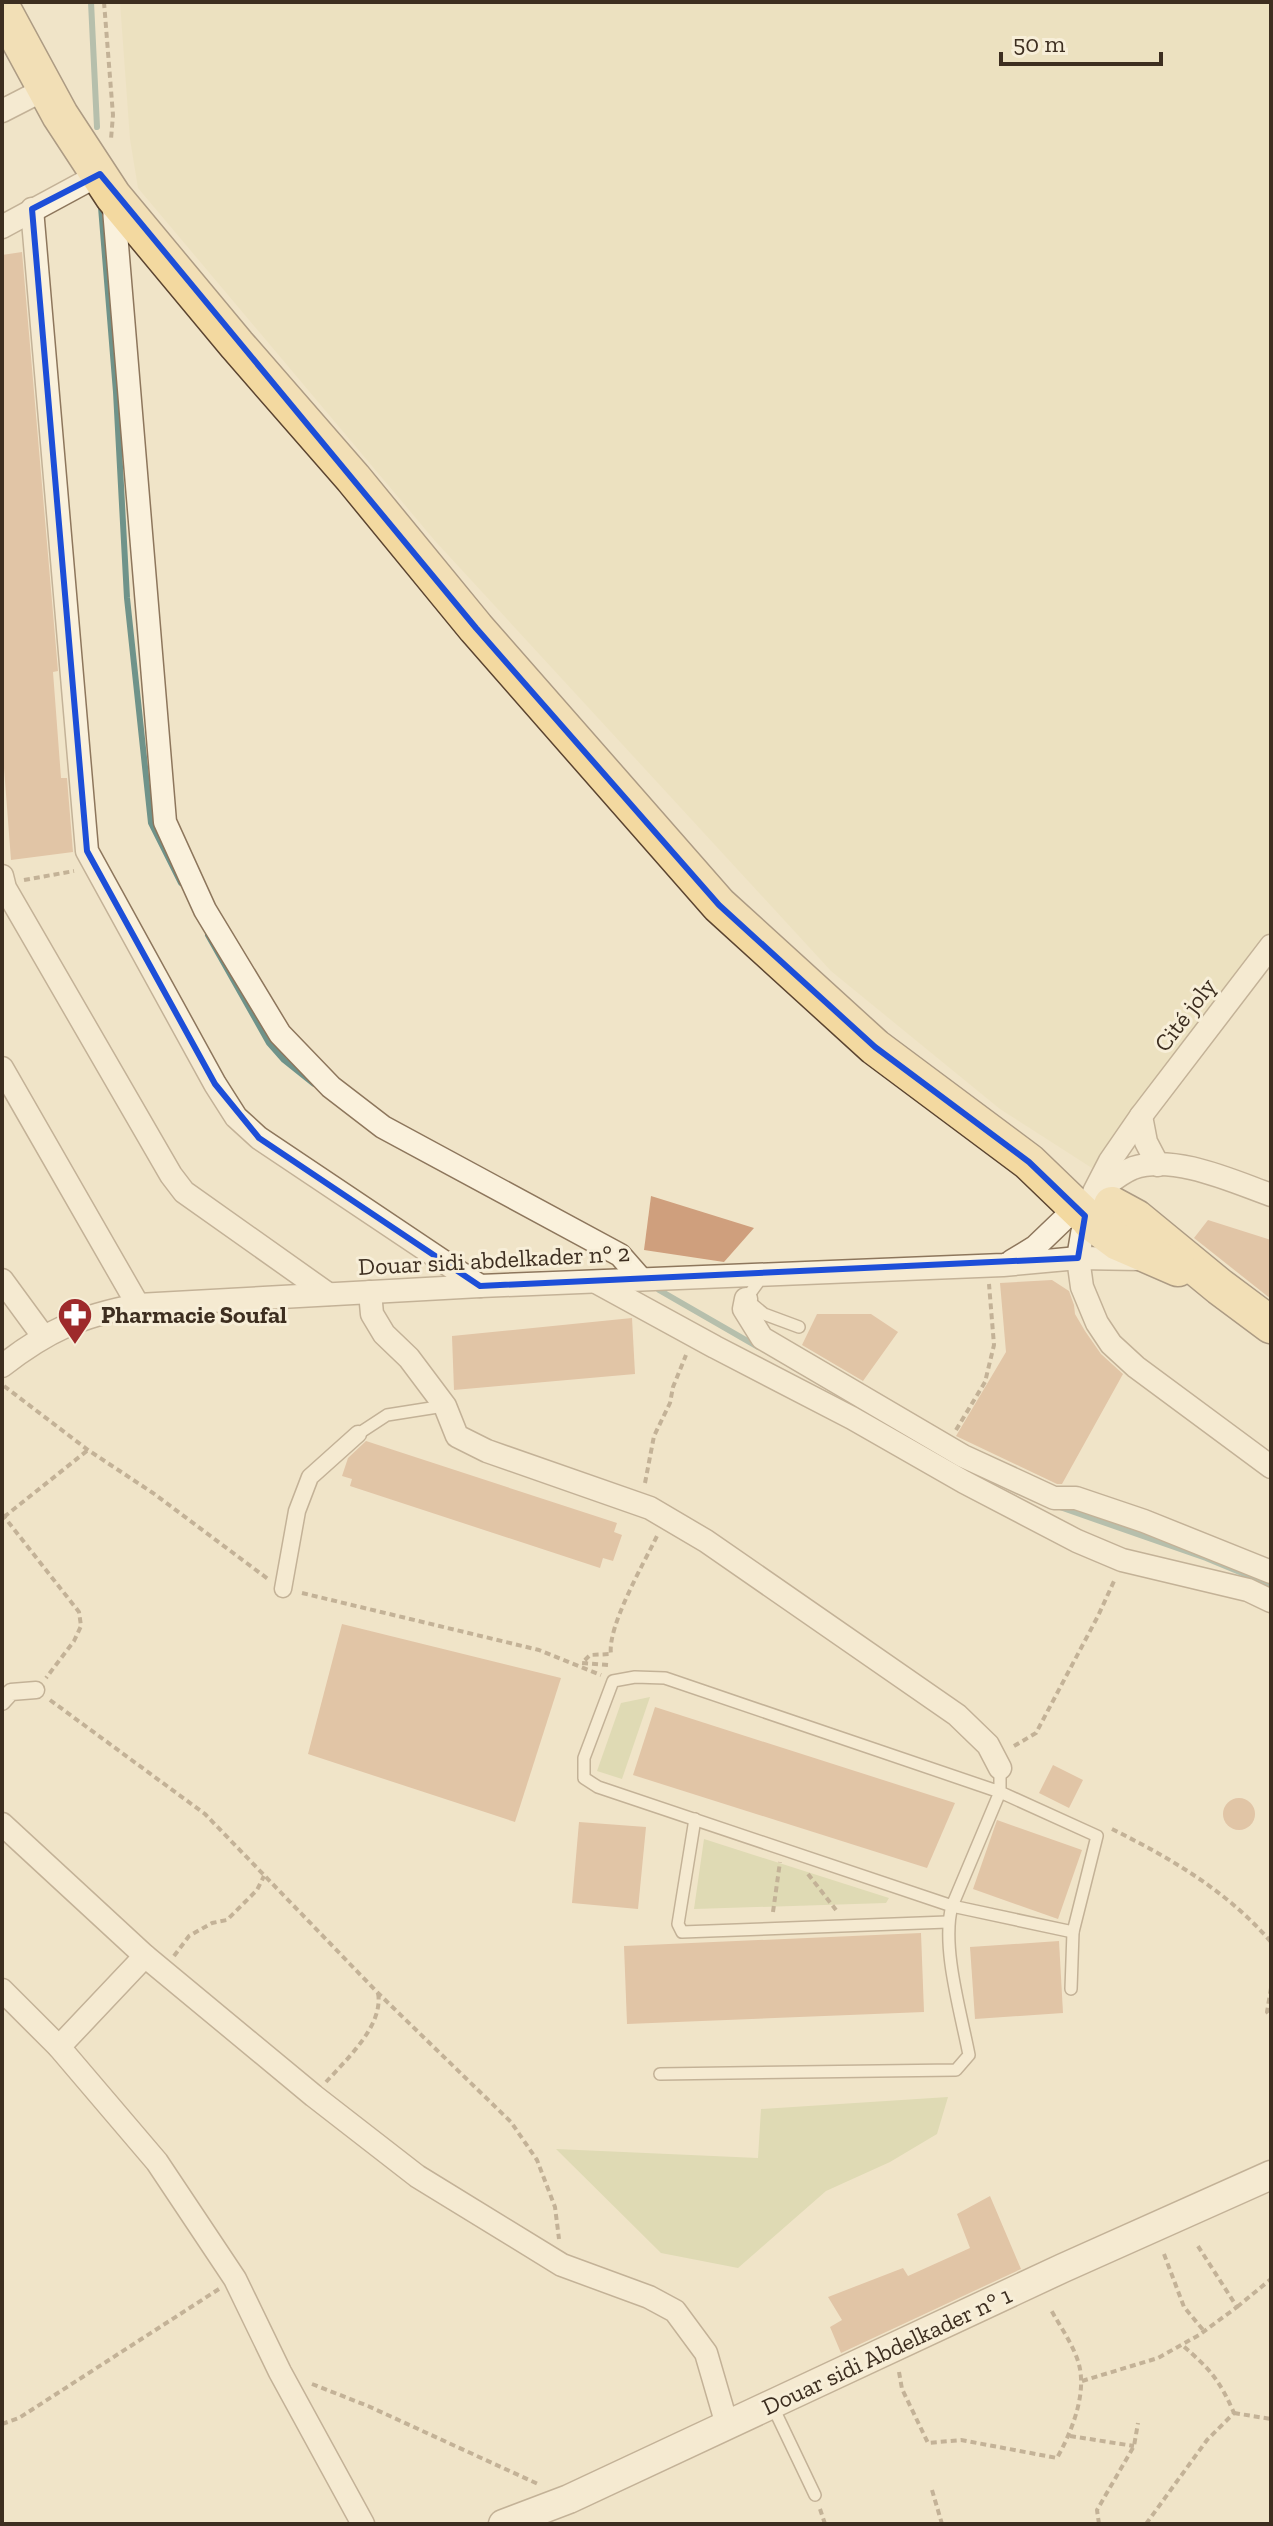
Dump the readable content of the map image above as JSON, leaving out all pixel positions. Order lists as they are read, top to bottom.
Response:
{
  "streets": {
    "street": ["Cité joly", "Douar sidi abdelkader n° 2", "Douar sidi Abdelkader n° 1"]
  },
  "crossings": [
    ["Cité joly", "Douar sidi abdelkader n° 2"]
  ],
  "places": {
    "pharmacy": ["Pharmacie Soufal"]
  },
  "scale_bar": "50 m"
}
